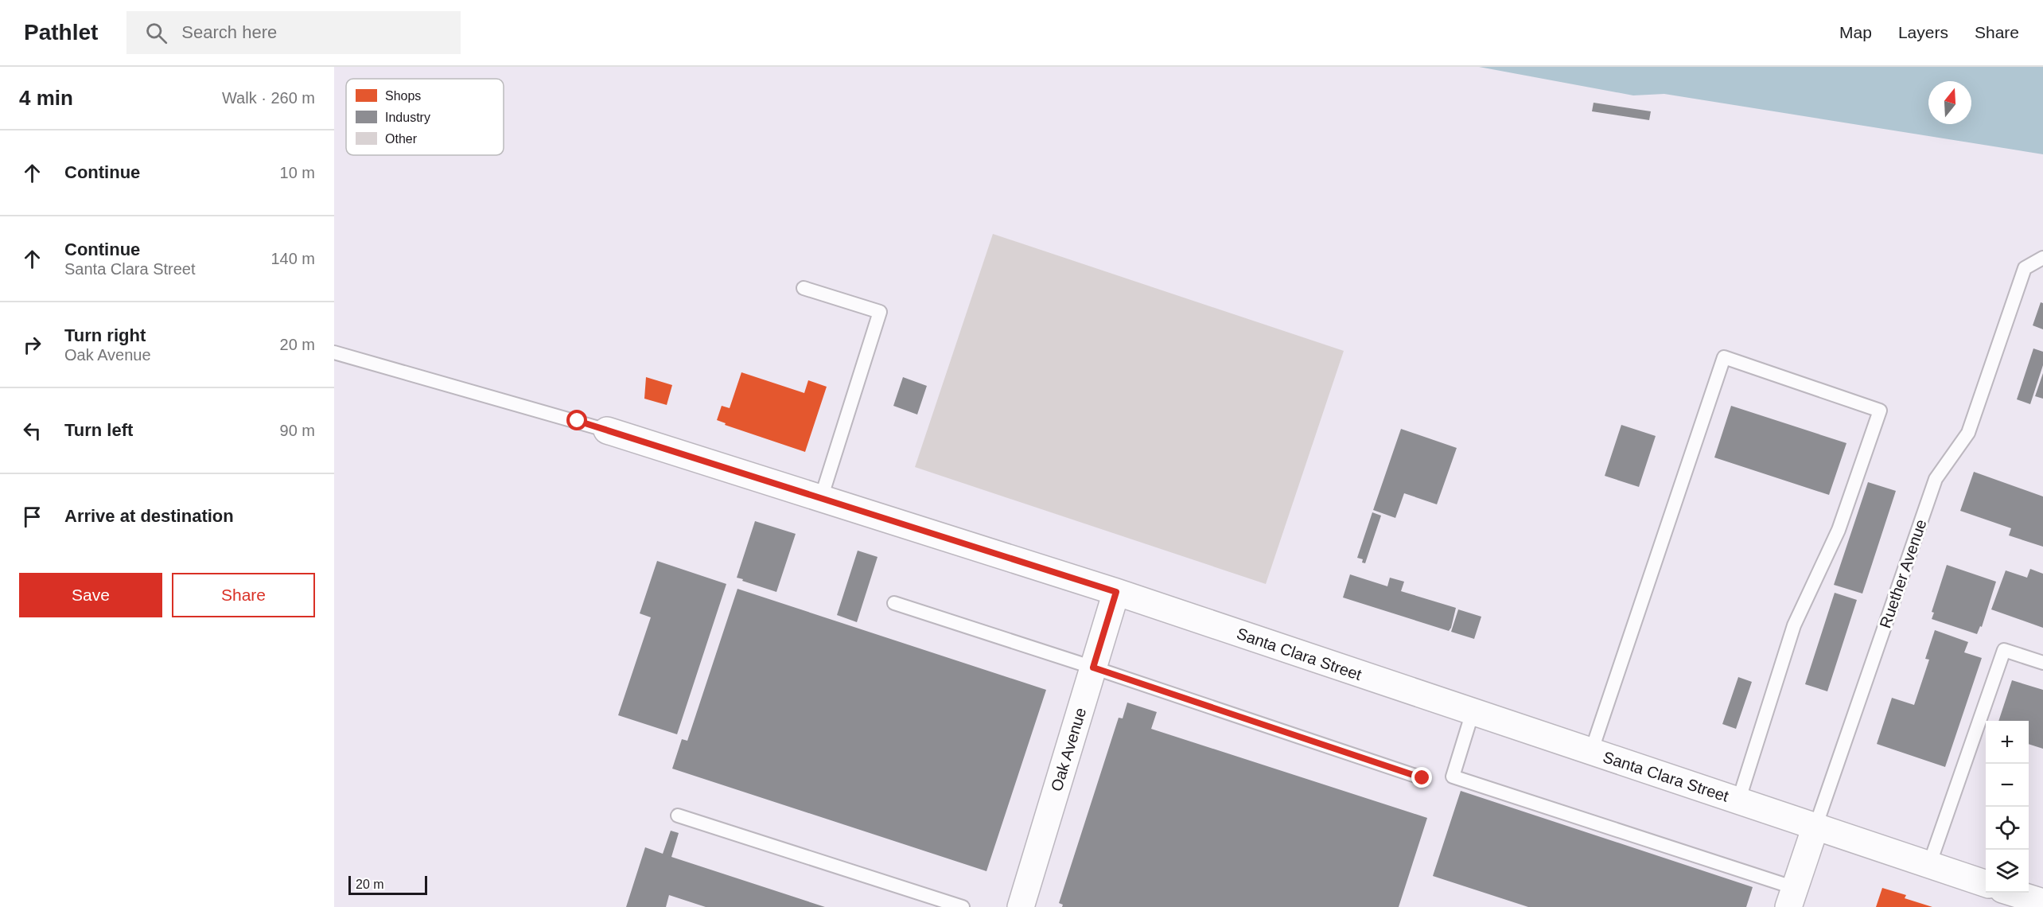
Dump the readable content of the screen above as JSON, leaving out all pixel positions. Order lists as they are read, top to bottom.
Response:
{
  "streets": {
    "street": ["Ruether Avenue", "Santa Clara Street", "Oak Avenue"]
  },
  "crossings": [
    ["Ruether Avenue", "Santa Clara Street"],
    ["Santa Clara Street", "Oak Avenue"]
  ],
  "legend": ["Shops", "Industry", "Other"],
  "scale_bar": "20 m",
  "north": "top",
  "page": {
    "header": "Pathlet",
    "search": "Search here",
    "nav": ["Map", "Layers", "Share"],
    "heading": ["4 min", "Walk · 260 m"],
    "list": [
      ["Continue", "10 m"],
      ["Continue", "Santa Clara Street", "140 m"],
      ["Turn right", "Oak Avenue", "20 m"],
      ["Turn left", "90 m"],
      "Arrive at destination"
    ],
    "buttons": ["Save", "Share"],
    "map_buttons": ["+", "−"],
    "scale": "20 m"
  }
}
